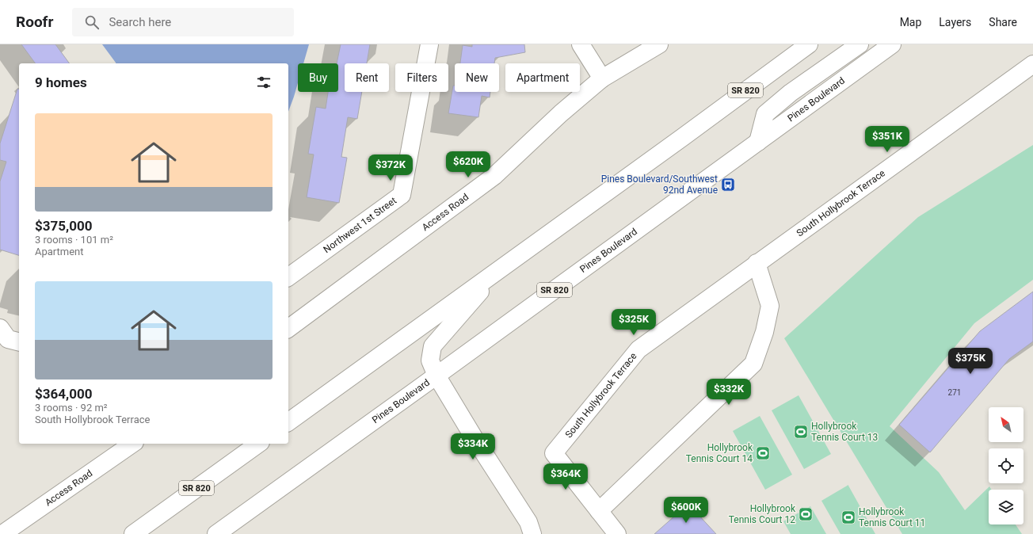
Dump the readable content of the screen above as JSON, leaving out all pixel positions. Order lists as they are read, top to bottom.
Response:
{
  "streets": {
    "main road": [
      "SR 820",
      "Pines Boulevard",
      "South Hollybrook Terrace",
      "Access Road",
      "Northwest 1st Street"
    ]
  },
  "places": {
    "bus stop": ["Pines Boulevard/Southwest 92nd Avenue"],
    "sports": [
      "Hollybrook Tennis Court 13",
      "Hollybrook Tennis Court 14",
      "Hollybrook Tennis Court 12",
      "Hollybrook Tennis Court 11"
    ]
  },
  "house_numbers": ["271"],
  "north": "top left",
  "page": {
    "header": "Roofr",
    "search": "Search here",
    "nav": ["Map", "Layers", "Share"],
    "chip": [
      "Buy",
      "Rent",
      "Filters",
      "New",
      "Apartment"
    ],
    "heading": "9 homes",
    "list": [
      {
        "name": "$375,000",
        "note": "3 rooms · 101 m² · Apartment"
      },
      {
        "name": "$364,000",
        "note": "3 rooms · 92 m² · South Hollybrook Terrace"
      }
    ],
    "price": [
      "$351K",
      "$620K",
      "$372K",
      "$325K",
      "$375K",
      "$332K",
      "$334K",
      "$364K",
      "$600K"
    ]
  }
}
